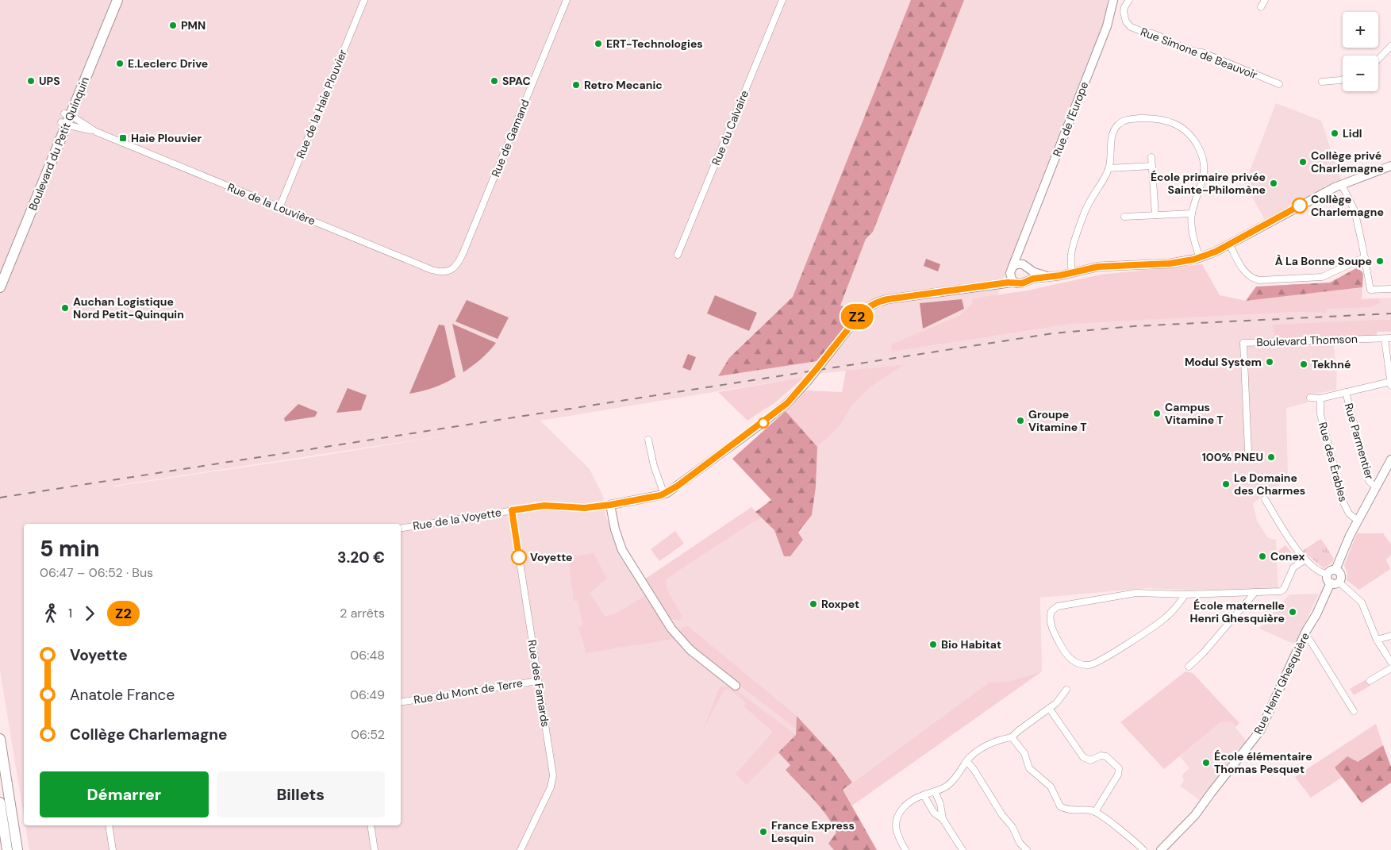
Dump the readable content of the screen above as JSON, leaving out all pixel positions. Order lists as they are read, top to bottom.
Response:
{
  "streets": {
    "main road": ["Boulevard du Petit Quinquin"],
    "street": [
      "Rue Simone de Beauvoir",
      "Rue de la Haie Plouvier",
      "Rue de l'Europe",
      "Rue du Calvaire",
      "Rue de Gamand",
      "Rue de la Louvière",
      "Boulevard Thomson",
      "Rue Parmentier",
      "Rue des Érables",
      "Rue de la Voyette",
      "Rue des Famards",
      "Rue Henri Ghesquière",
      "Rue du Mont de Terre"
    ]
  },
  "crossings": [
    ["Rue de la Haie Plouvier", "Rue de la Louvière"],
    ["Rue de Gamand", "Rue de la Louvière"],
    ["Boulevard du Petit Quinquin", "Rue de la Louvière"],
    ["Rue de la Voyette", "Rue des Famards"],
    ["Rue des Famards", "Rue du Mont de Terre"]
  ],
  "places": {
    "other": [
      "PMN",
      "ERT-Technologies",
      "E.Leclerc Drive",
      "UPS",
      "SPAC",
      "Retro Mecanic",
      "Lidl",
      "Collège privé Charlemagne",
      "École primaire privée Sainte-Philomène",
      "Collège Charlemagne",
      "À La Bonne Soupe",
      "Auchan Logistique Nord Petit-Quinquin",
      "Modul System",
      "Tekhné",
      "Campus Vitamine T",
      "Groupe Vitamine T",
      "100% PNEU",
      "Le Domaine des Charmes",
      "Conex",
      "Voyette",
      "Roxpet",
      "École maternelle Henri Ghesquière",
      "Bio Habitat",
      "École élémentaire Thomas Pesquet",
      "France Express Lesquin"
    ],
    "transit": ["Haie Plouvier"]
  },
  "lines": ["bus line Z2"],
  "page": {
    "on_map": "Z2",
    "map_buttons": ["+", "−"],
    "heading": ["5 min", "06:47 – 06:52 · Bus", "3.20 €"],
    "legs": ["1", "Z2", "2 arrêts"],
    "list": [
      {
        "name": "Voyette",
        "value": "06:48"
      },
      {
        "name": "Anatole France",
        "value": "06:49"
      },
      {
        "name": "Collège Charlemagne",
        "value": "06:52"
      }
    ],
    "buttons": ["Démarrer", "Billets"]
  }
}
